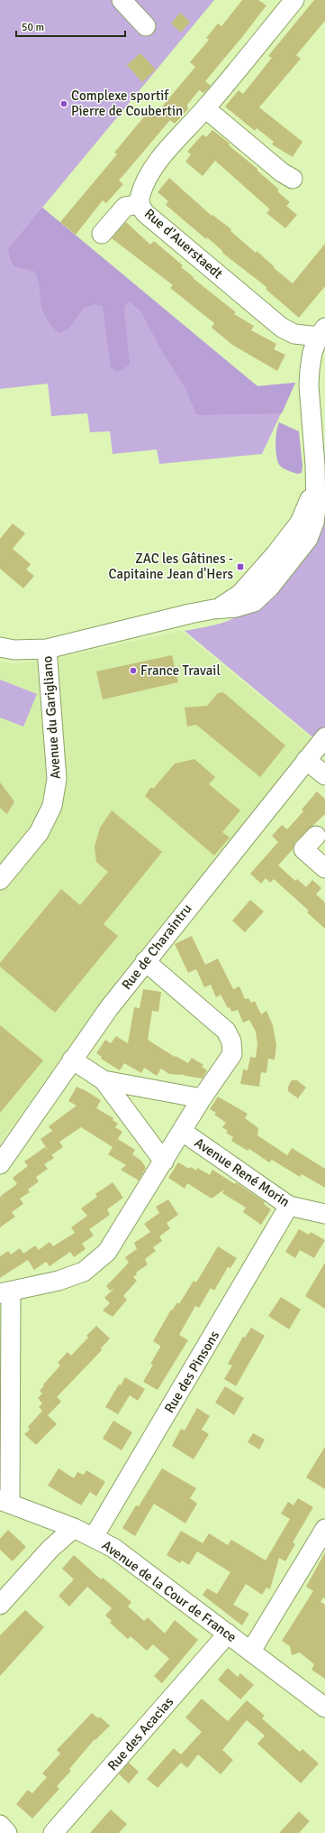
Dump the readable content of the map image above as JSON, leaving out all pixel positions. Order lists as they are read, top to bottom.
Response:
{
  "streets": {
    "street": [
      "Rue d'Auerstaedt",
      "Avenue du Garigliano",
      "Rue de Charaintru",
      "Avenue René Morin",
      "Rue des Pinsons",
      "Avenue de la Cour de France",
      "Rue des Acacias"
    ]
  },
  "crossings": [
    ["Avenue René Morin", "Rue des Pinsons"],
    ["Rue des Pinsons", "Avenue de la Cour de France"],
    ["Avenue de la Cour de France", "Rue des Acacias"]
  ],
  "places": {
    "other": ["Complexe sportif Pierre de Coubertin", "France Travail"],
    "transit": ["ZAC les Gâtines - Capitaine Jean d'Hers"]
  },
  "scale_bar": "50 m"
}
